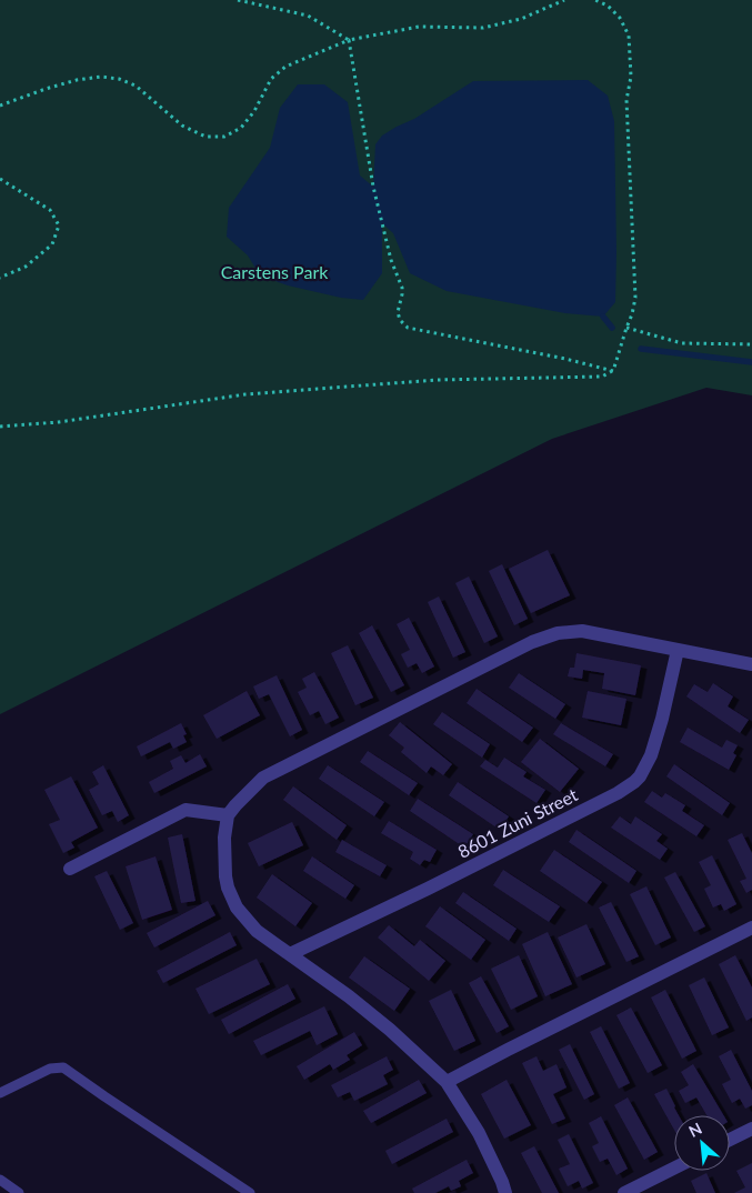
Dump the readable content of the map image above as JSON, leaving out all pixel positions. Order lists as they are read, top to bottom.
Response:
{
  "streets": {
    "street": ["8601 Zuni Street"]
  },
  "parks": ["Carstens Park"],
  "north": "top left"
}
